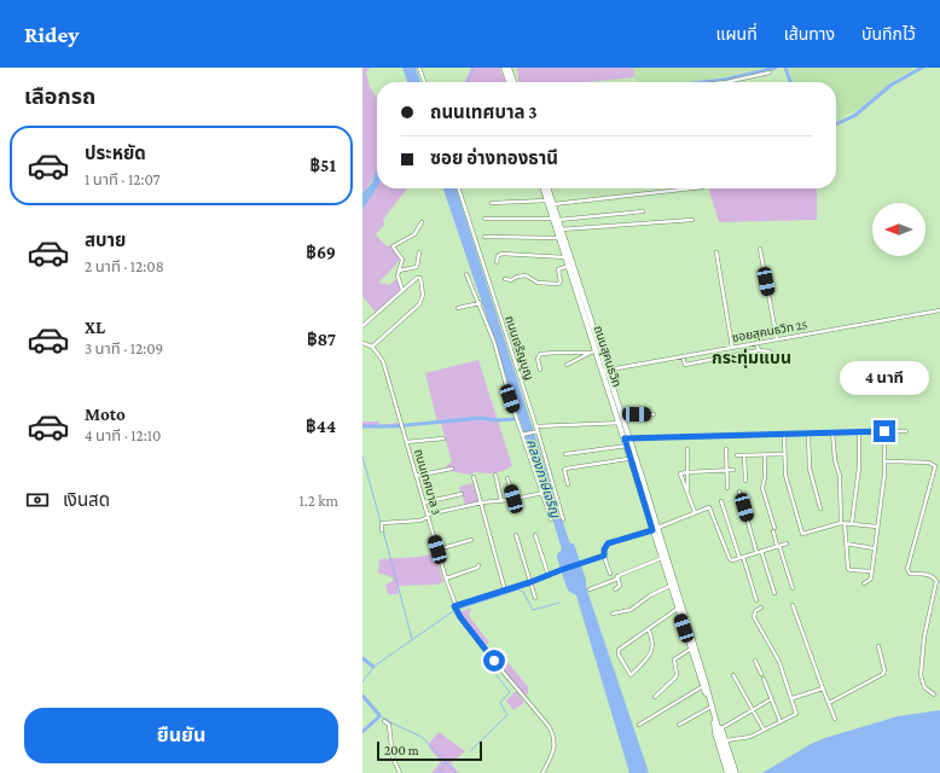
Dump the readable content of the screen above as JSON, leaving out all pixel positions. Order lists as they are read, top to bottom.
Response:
{
  "streets": {
    "main road": ["ถนนสุคนธวิท"],
    "street": ["ซอยสุคนธวิท 25", "ถนนเจริญบุญ", "ถนนเทศบาล 3"]
  },
  "crossings": [
    ["ซอยสุคนธวิท 25", "ถนนสุคนธวิท"]
  ],
  "districts": ["กระทุ่มแบน"],
  "water": ["คลองภาษีเจริญ"],
  "scale_bar": "200 m",
  "north": "left",
  "page": {
    "header": "Ridey",
    "nav": ["แผนที่", "เส้นทาง", "บันทึกไว้"],
    "heading": "เลือกรถ",
    "banner": ["ถนนเทศบาล 3", "ซอย อ่างทองธานี"],
    "list": [
      {
        "name": "ประหยัด",
        "note": "1 นาที · 12:07",
        "value": "฿51"
      },
      {
        "name": "สบาย",
        "note": "2 นาที · 12:08",
        "value": "฿69"
      },
      {
        "name": "XL",
        "note": "3 นาที · 12:09",
        "value": "฿87"
      },
      {
        "name": "Moto",
        "note": "4 นาที · 12:10",
        "value": "฿44"
      }
    ],
    "bubble": "4 นาที",
    "pay": ["เงินสด", "1.2 km"],
    "buttons": "ยืนยัน",
    "scale": "200 m"
  }
}
